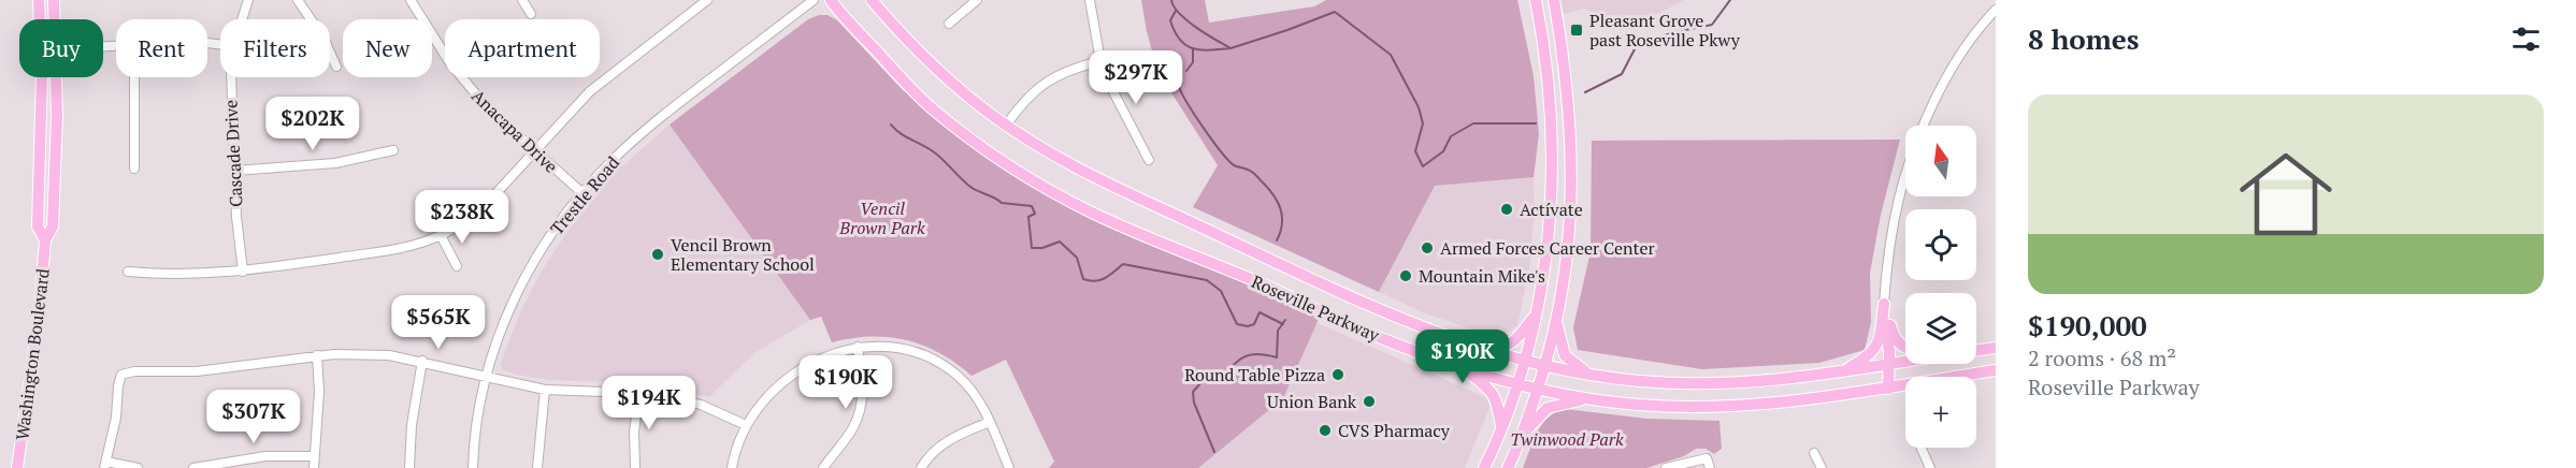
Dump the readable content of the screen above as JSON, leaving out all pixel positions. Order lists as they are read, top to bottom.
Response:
{
  "streets": {
    "main road": ["Roseville Parkway", "Washington Boulevard"],
    "street": ["Anacapa Drive", "Cascade Drive", "Trestle Road"]
  },
  "crossings": [
    ["Anacapa Drive", "Trestle Road"]
  ],
  "parks": ["Vencil Brown Park", "Twinwood Park"],
  "places": {
    "transit": ["Pleasant Grove past Roseville Pkwy"],
    "other": [
      "Actívate",
      "Armed Forces Career Center",
      "Vencil Brown Elementary School",
      "Mountain Mike's",
      "Round Table Pizza",
      "Union Bank",
      "CVS Pharmacy"
    ]
  },
  "north": "top",
  "page": {
    "heading": "8 homes",
    "chip": [
      "Buy",
      "Rent",
      "Filters",
      "New",
      "Apartment"
    ],
    "price": [
      "$297K",
      "$202K",
      "$238K",
      "$565K",
      "$190K",
      "$190K",
      "$194K",
      "$307K"
    ],
    "list": [
      {
        "name": "$190,000",
        "note": "2 rooms · 68 m² · Roseville Parkway"
      }
    ],
    "map_buttons": "+"
  }
}
